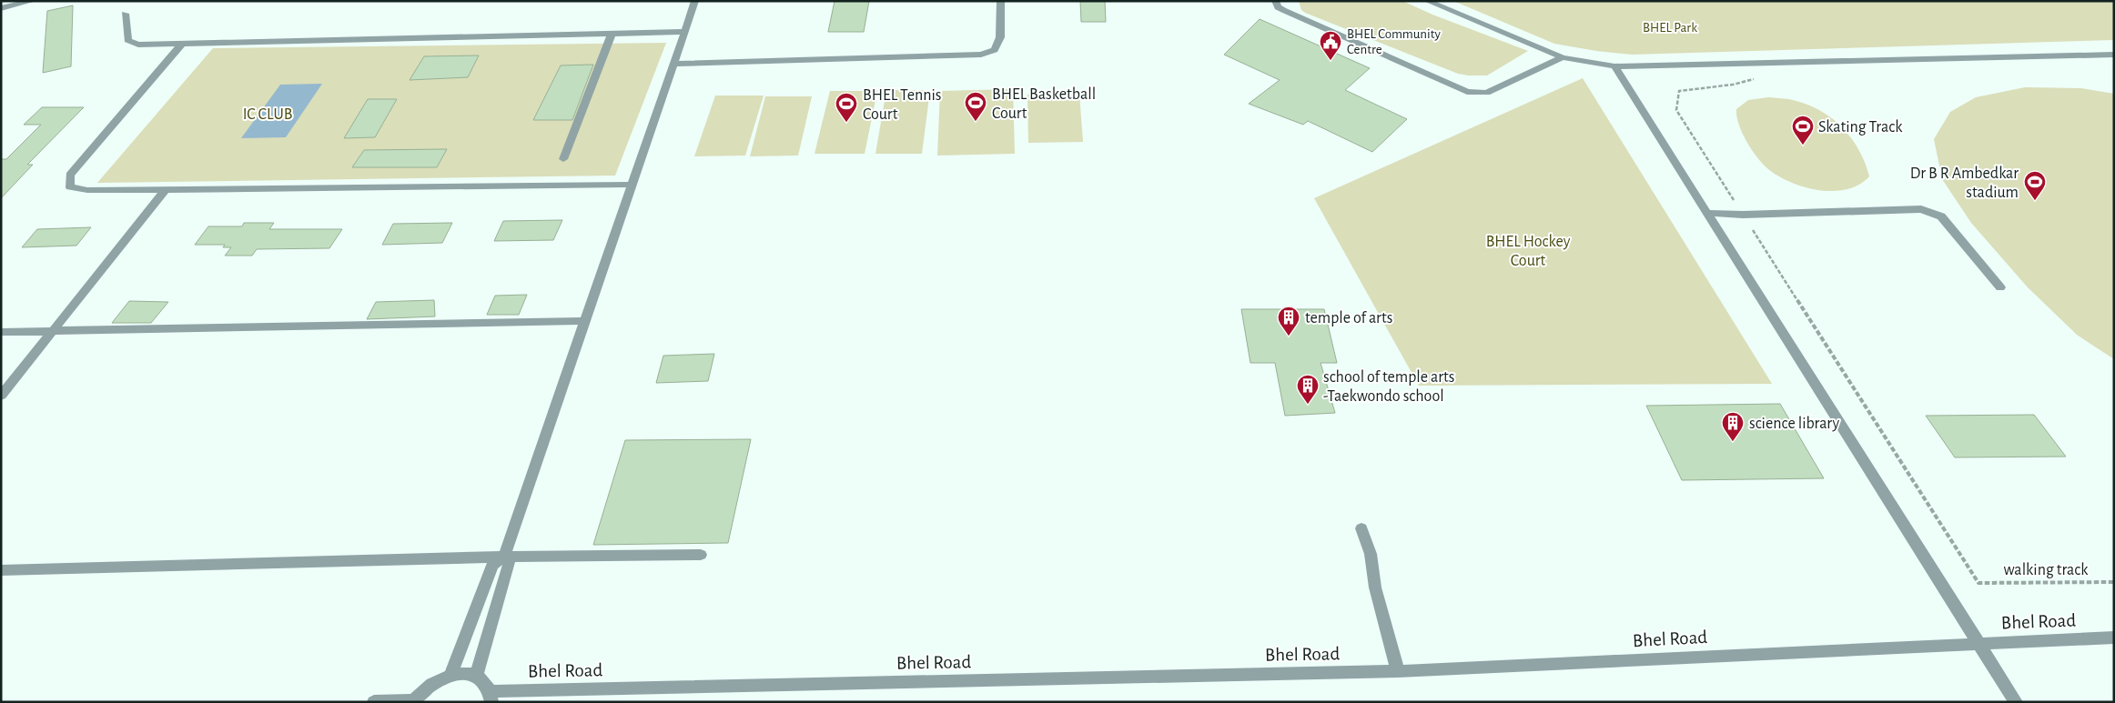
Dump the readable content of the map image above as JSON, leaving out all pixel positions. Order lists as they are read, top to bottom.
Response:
{
  "streets": {
    "street": ["Bhel Road"],
    "path": ["walking track"]
  },
  "parks": ["BHEL Park", "IC CLUB", "BHEL Hockey Court"],
  "places": {
    "public building": ["BHEL Community Centre"],
    "sports": [
      "BHEL Basketball Court",
      "BHEL Tennis Court",
      "Skating Track",
      "Dr B R Ambedkar stadium"
    ],
    "building": ["temple of arts", "school of temple arts -Taekwondo school", "science library"]
  }
}
